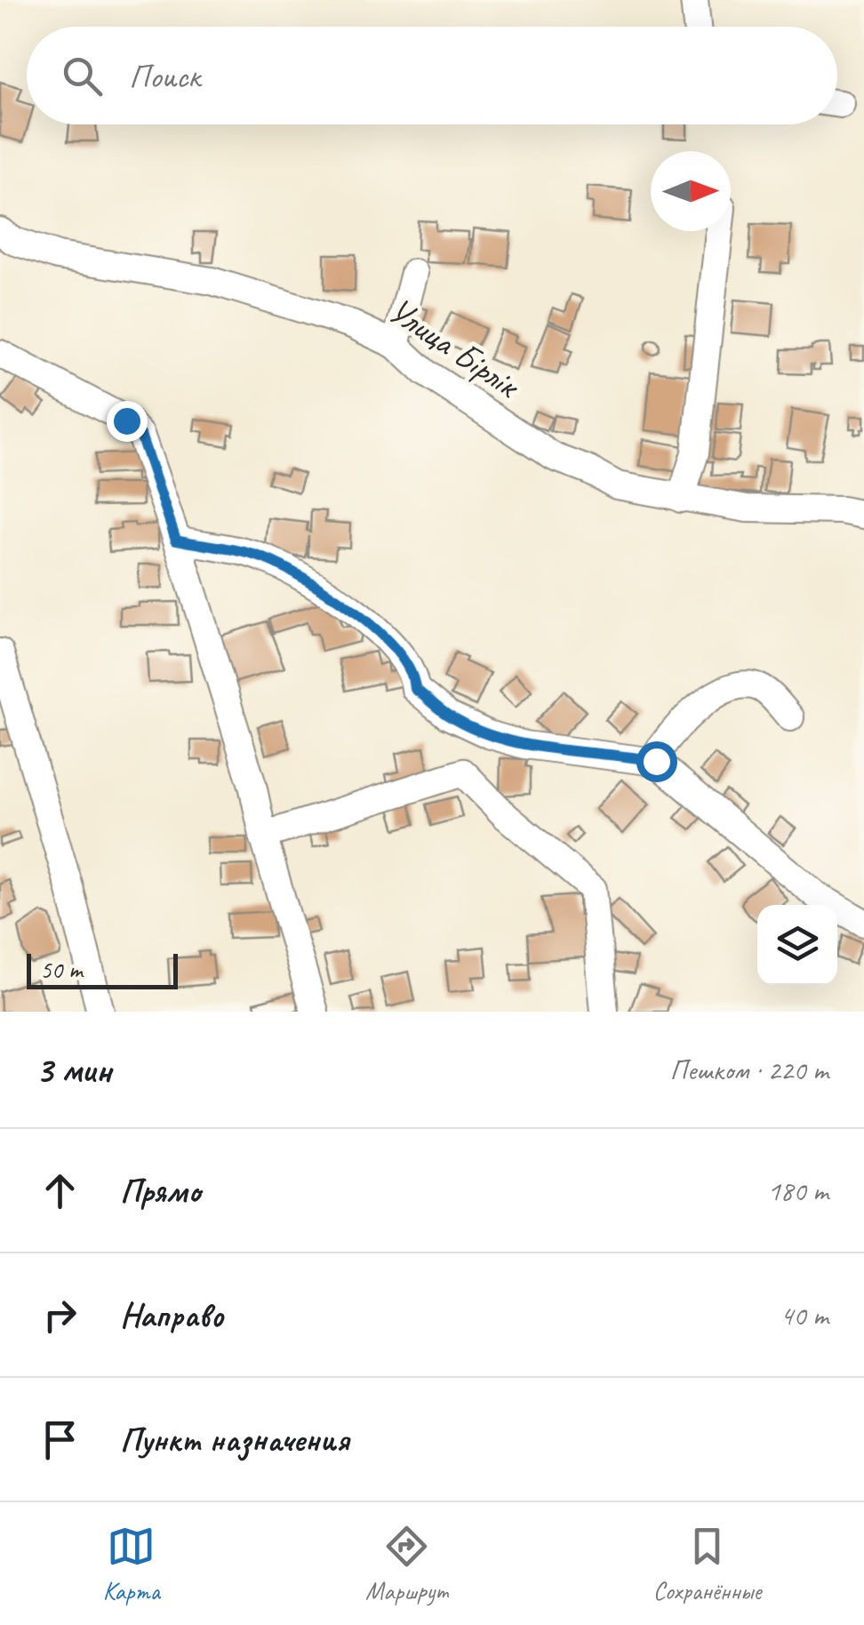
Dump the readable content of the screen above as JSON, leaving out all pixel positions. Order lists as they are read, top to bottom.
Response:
{
  "streets": {
    "street": ["Улица Бірлік"]
  },
  "scale_bar": "50 m",
  "north": "right",
  "page": {
    "search": "Поиск",
    "scale": "50 m",
    "heading": ["3 мин", "Пешком · 220 m"],
    "list": [
      ["Прямо", "180 m"],
      ["Направо", "40 m"],
      "Пункт назначения"
    ],
    "nav": ["Карта", "Маршрут", "Сохранённые"]
  }
}
